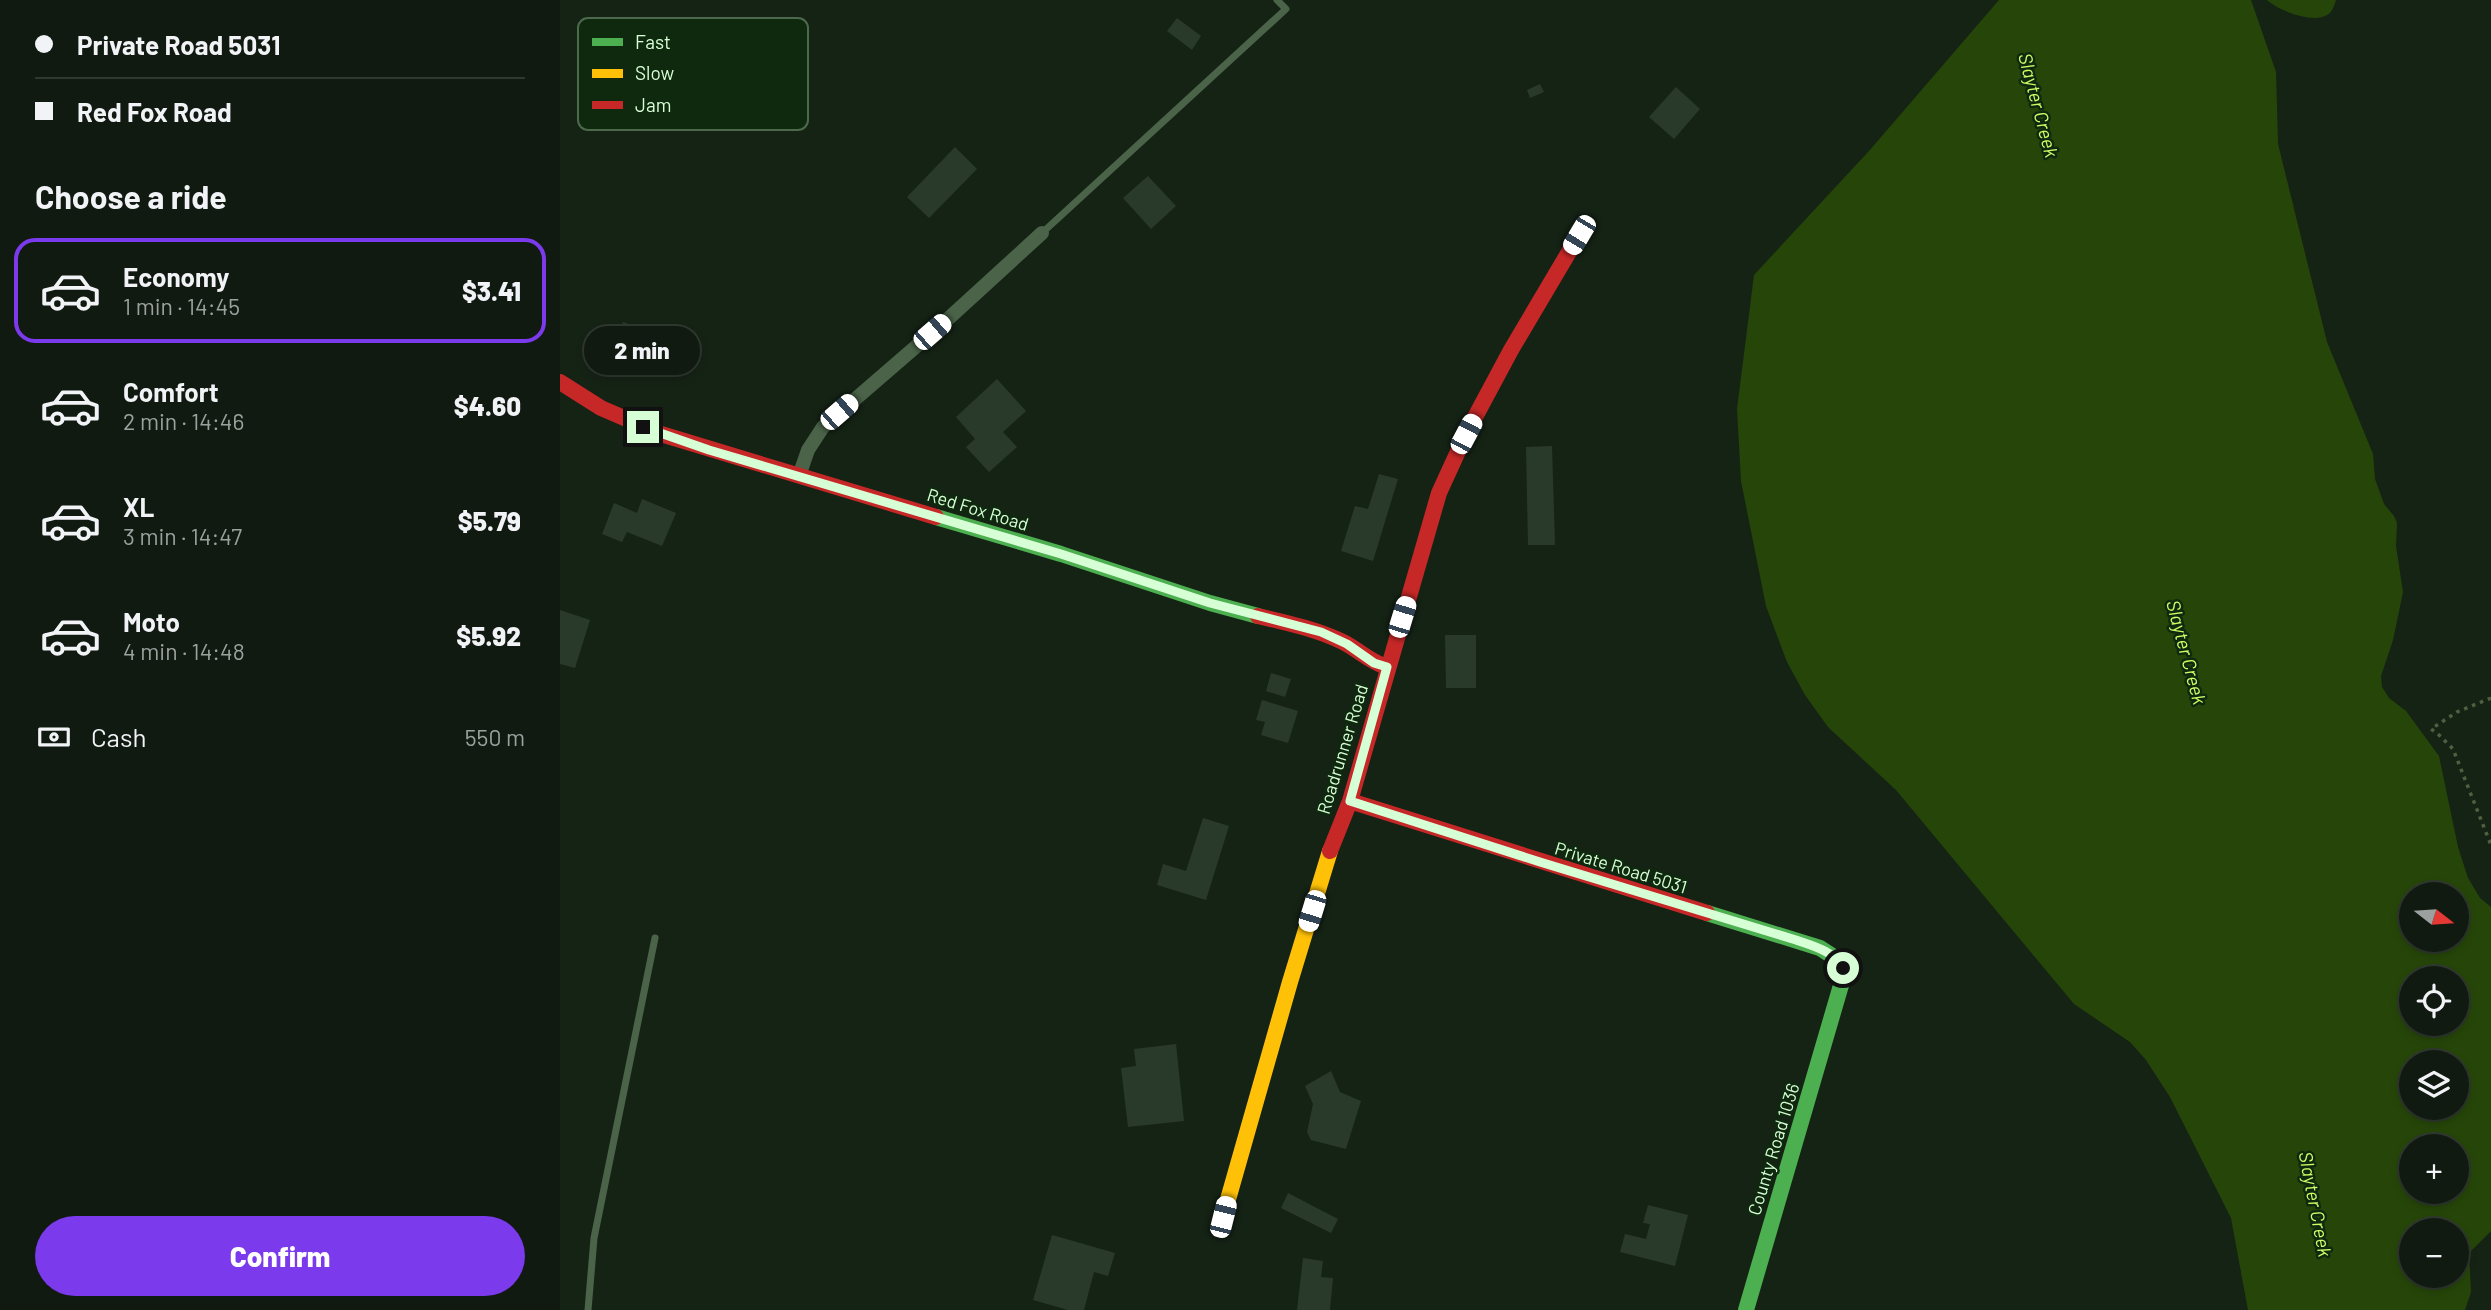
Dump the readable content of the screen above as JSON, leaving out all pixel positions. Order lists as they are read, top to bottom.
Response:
{
  "streets": {
    "street": [
      "Red Fox Road",
      "Roadrunner Road",
      "Private Road 5031",
      "County Road 1036"
    ]
  },
  "crossings": [
    ["Red Fox Road", "Roadrunner Road"],
    ["Roadrunner Road", "Private Road 5031"],
    ["Private Road 5031", "County Road 1036"]
  ],
  "water": ["Slayter Creek"],
  "legend": ["Fast", "Slow", "Jam"],
  "north": "right",
  "page": {
    "banner": ["Private Road 5031", "Red Fox Road"],
    "heading": "Choose a ride",
    "list": [
      {
        "name": "Economy",
        "note": "1 min · 14:45",
        "value": "$3.41"
      },
      {
        "name": "Comfort",
        "note": "2 min · 14:46",
        "value": "$4.60"
      },
      {
        "name": "XL",
        "note": "3 min · 14:47",
        "value": "$5.79"
      },
      {
        "name": "Moto",
        "note": "4 min · 14:48",
        "value": "$5.92"
      }
    ],
    "bubble": "2 min",
    "pay": ["Cash", "550 m"],
    "map_buttons": ["+", "−"],
    "buttons": "Confirm"
  }
}
